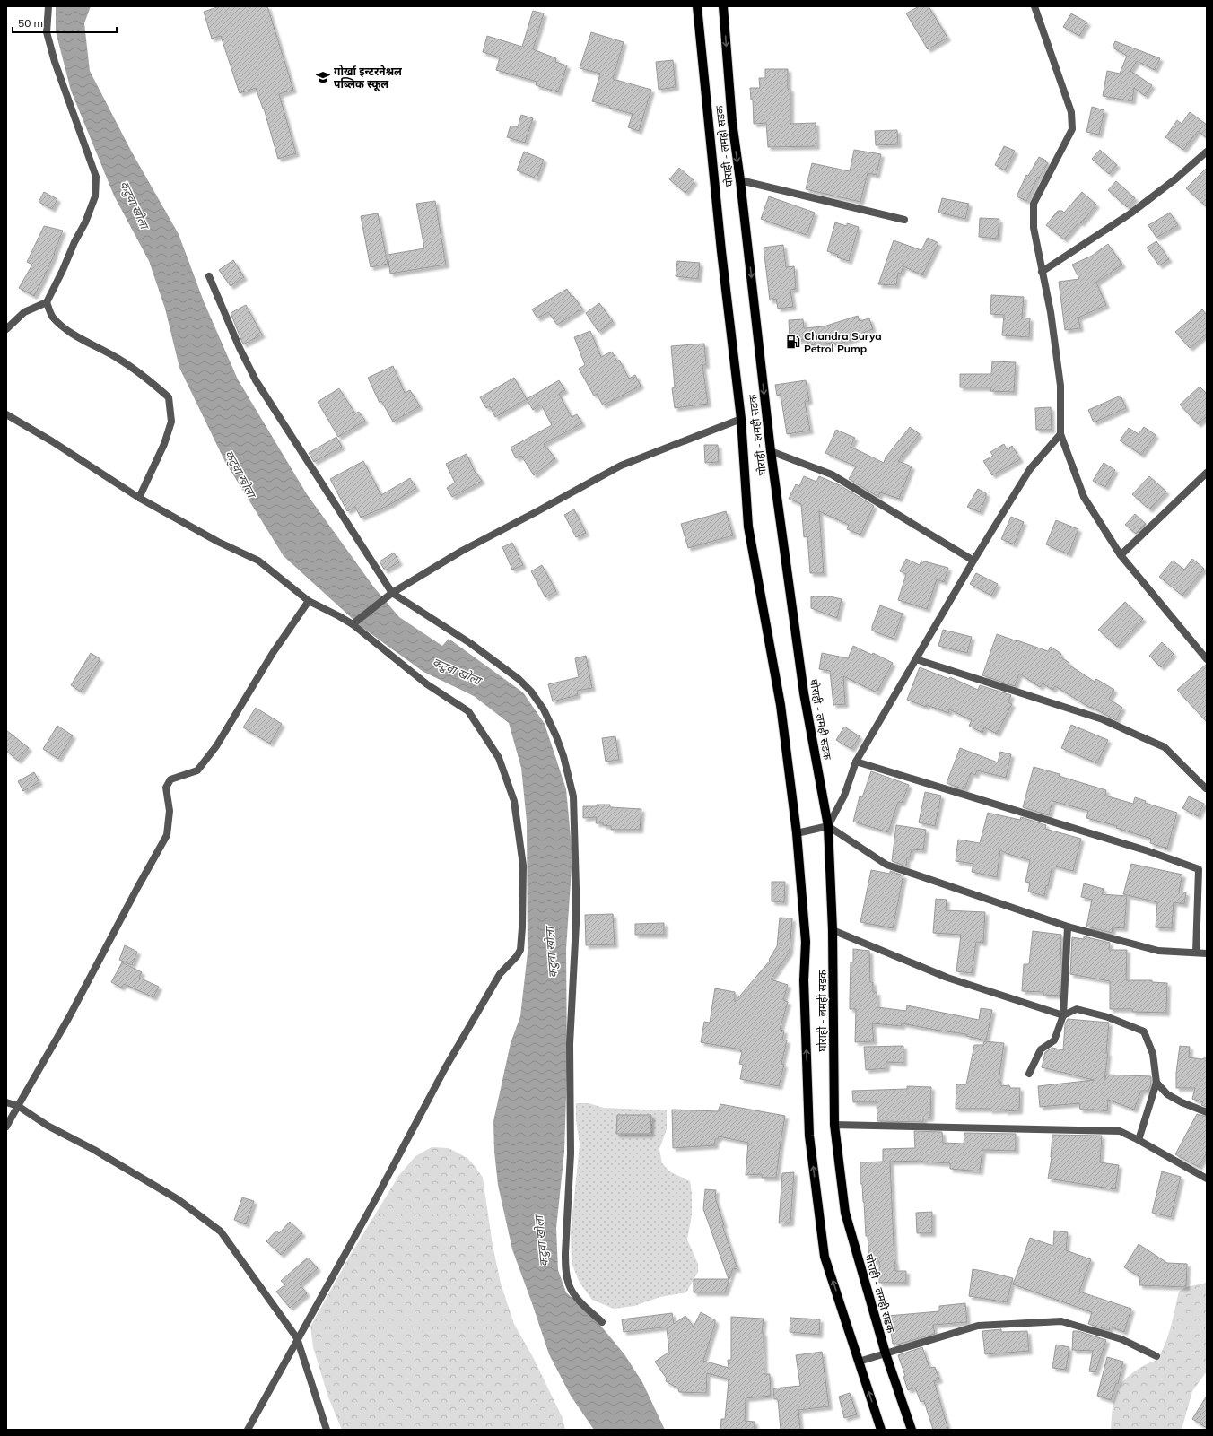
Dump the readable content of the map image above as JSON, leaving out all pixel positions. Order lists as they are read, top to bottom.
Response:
{
  "streets": {
    "main road": ["घोराही - लमही सडक"]
  },
  "water": ["कटुवा खोला"],
  "places": {
    "school or university": ["गोर्खा इन्टरनेश्नल पब्लिक स्कूल"],
    "fuel station": ["Chandra Surya Petrol Pump"]
  },
  "scale_bar": "50 m"
}
